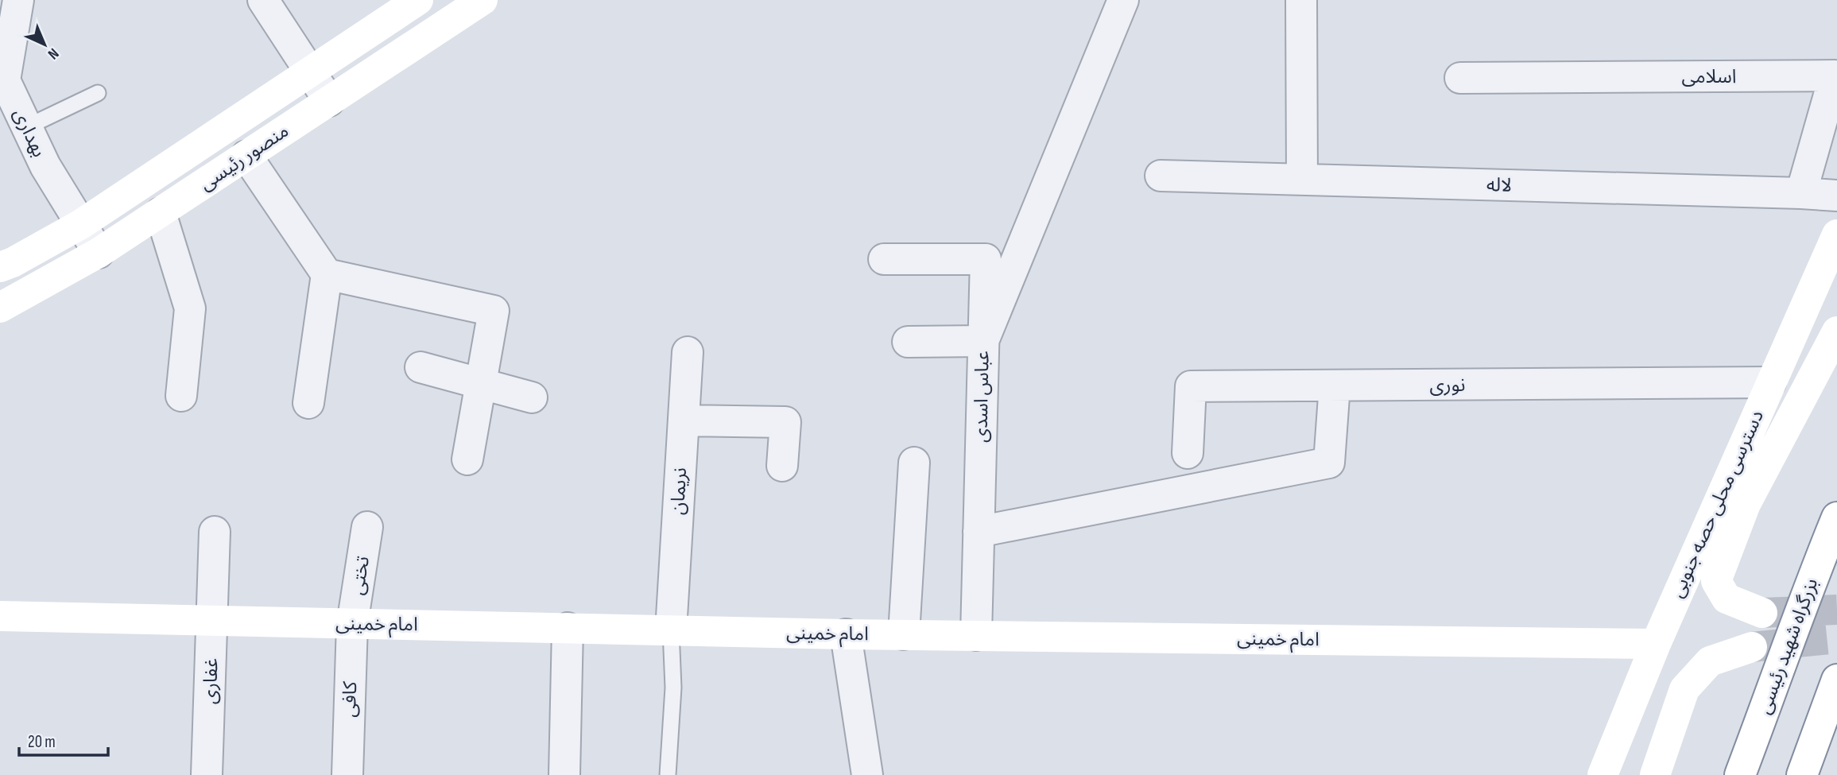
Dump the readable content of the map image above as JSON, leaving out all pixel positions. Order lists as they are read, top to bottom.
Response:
{
  "streets": {
    "main road": [
      "منصور رئیسی",
      "دسترسی محلی حصه جنوبی",
      "امام خمینی",
      "بزرگراه شهید رئیسی"
    ],
    "street": [
      "اسلامی",
      "بهداری",
      "لاله",
      "نوری",
      "عباس اسدی",
      "نریمان",
      "تختی",
      "غفاری",
      "کافی"
    ]
  },
  "crossings": [
    ["اسلامی", "لاله"],
    ["بهداری", "منصور رئیسی"],
    ["نوری", "دسترسی محلی حصه جنوبی"],
    ["عباس اسدی", "امام خمینی"],
    ["نریمان", "امام خمینی"],
    ["دسترسی محلی حصه جنوبی", "امام خمینی"],
    ["تختی", "امام خمینی"],
    ["تختی", "کافی"],
    ["امام خمینی", "غفاری"],
    ["امام خمینی", "کافی"]
  ],
  "scale_bar": "20 m",
  "north": "bottom right"
}
